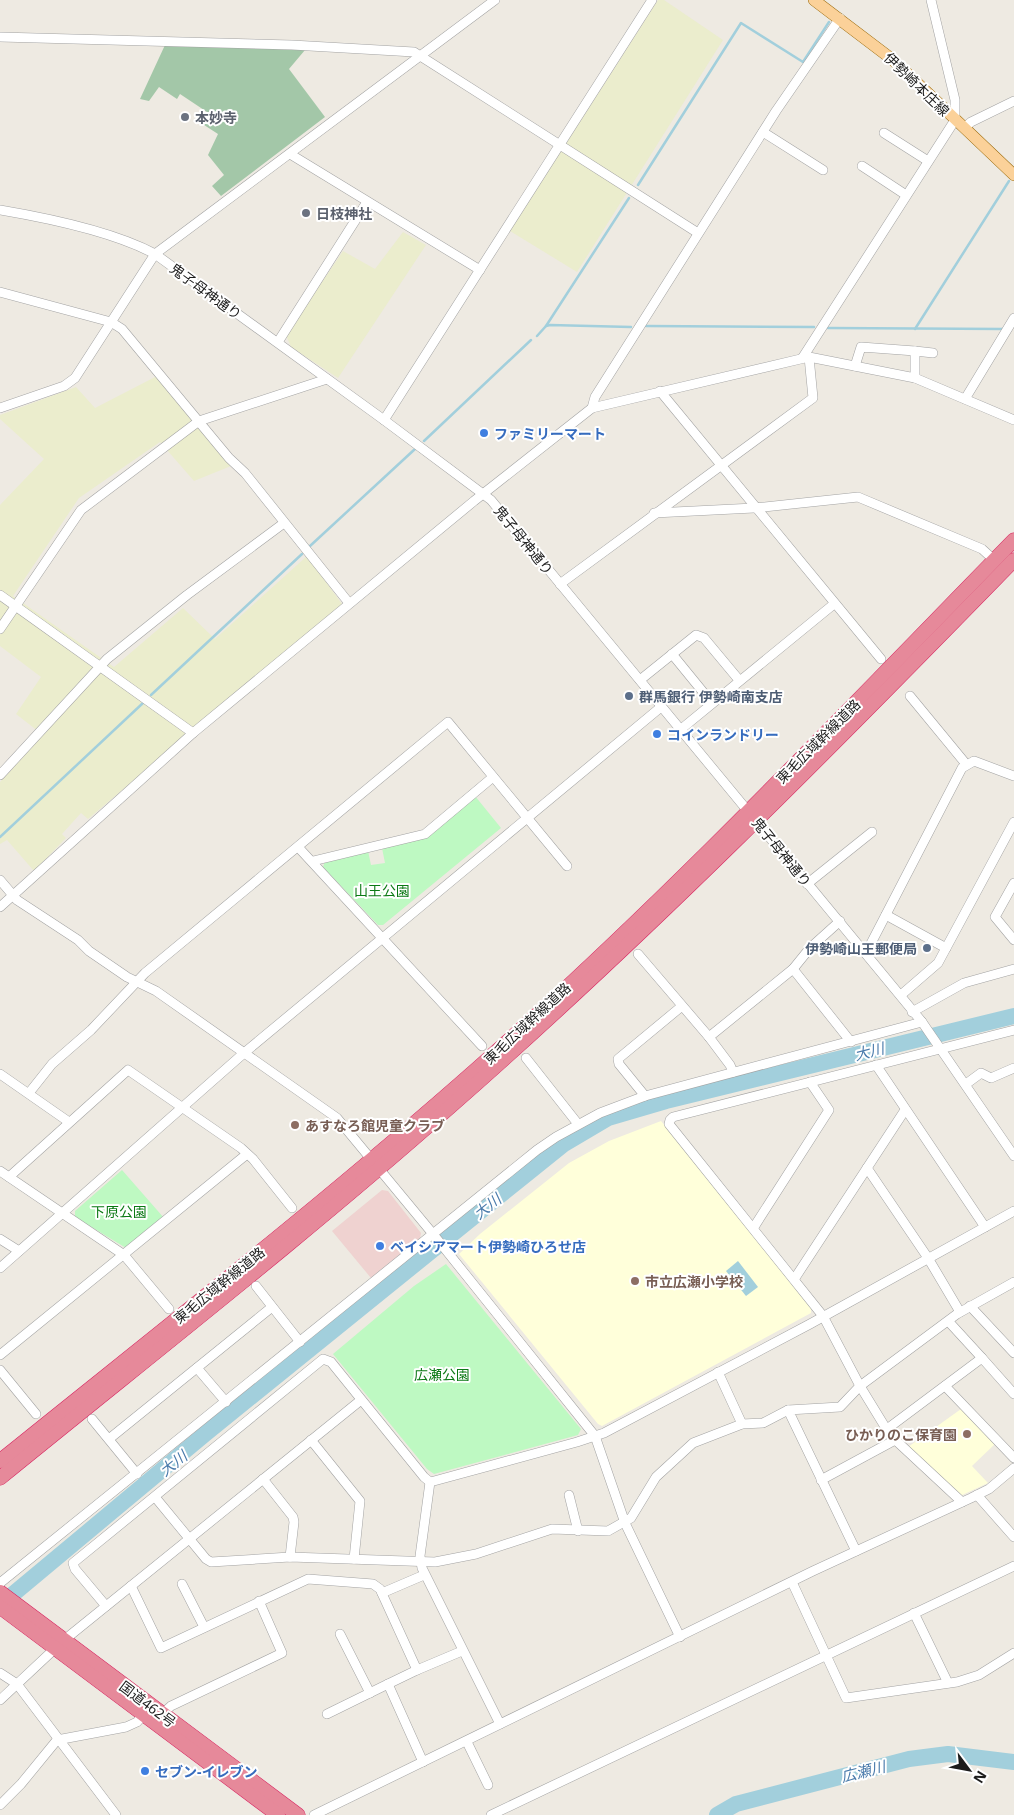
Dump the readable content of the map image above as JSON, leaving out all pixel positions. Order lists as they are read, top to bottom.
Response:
{
  "streets": {
    "highway": ["東毛広域幹線道路", "国道462号"],
    "main road": ["伊勢崎本庄線"],
    "street": ["鬼子母神通り"]
  },
  "crossings": [
    ["鬼子母神通り", "東毛広域幹線道路"]
  ],
  "water": ["大川", "広瀬川"],
  "parks": ["山王公園", "下原公園", "広瀬公園"],
  "places": [
    "本妙寺",
    "日枝神社",
    "ファミリーマート",
    "群馬銀行 伊勢崎南支店",
    "コインランドリー",
    "伊勢崎山王郵便局",
    "あすなろ館児童クラブ",
    "ベイシアマート伊勢崎ひろせ店",
    "市立広瀬小学校",
    "ひかりのこ保育園",
    "セブン-イレブン"
  ],
  "north": "bottom right"
}
